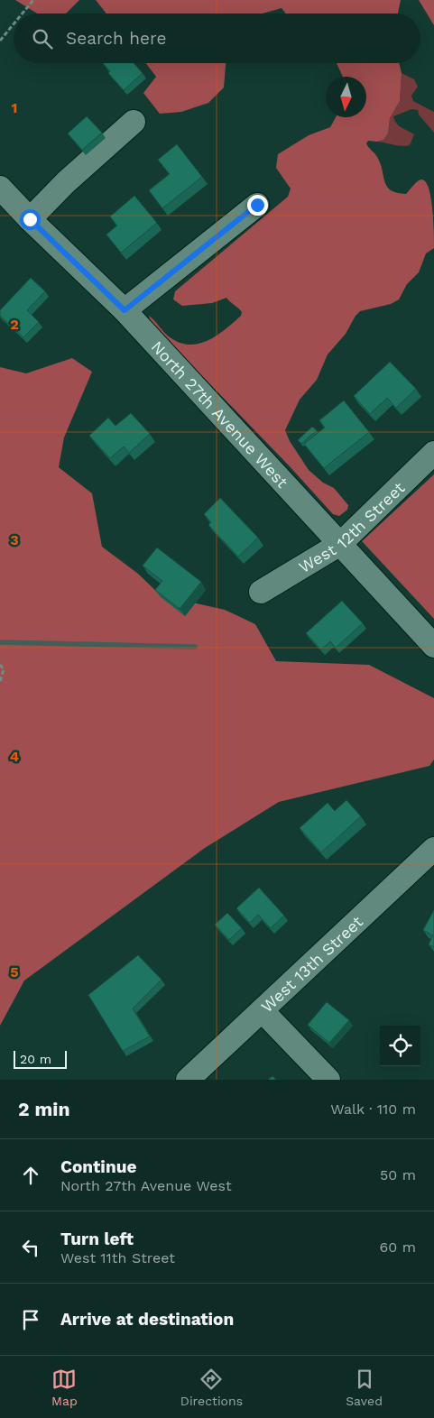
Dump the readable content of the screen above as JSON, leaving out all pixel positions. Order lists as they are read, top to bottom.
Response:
{
  "streets": {
    "street": ["North 27th Avenue West", "West 12th Street", "West 13th Street"]
  },
  "crossings": [
    ["North 27th Avenue West", "West 12th Street"]
  ],
  "scale_bar": "20 m",
  "north": "bottom",
  "page": {
    "search": "Search here",
    "scale": "20 m",
    "heading": ["2 min", "Walk · 110 m"],
    "list": [
      ["Continue", "North 27th Avenue West", "50 m"],
      ["Turn left", "West 11th Street", "60 m"],
      "Arrive at destination"
    ],
    "nav": ["Map", "Directions", "Saved"]
  },
  "grid": {
    "rows": [
      "1",
      "2",
      "3",
      "4",
      "5"
    ]
  }
}
